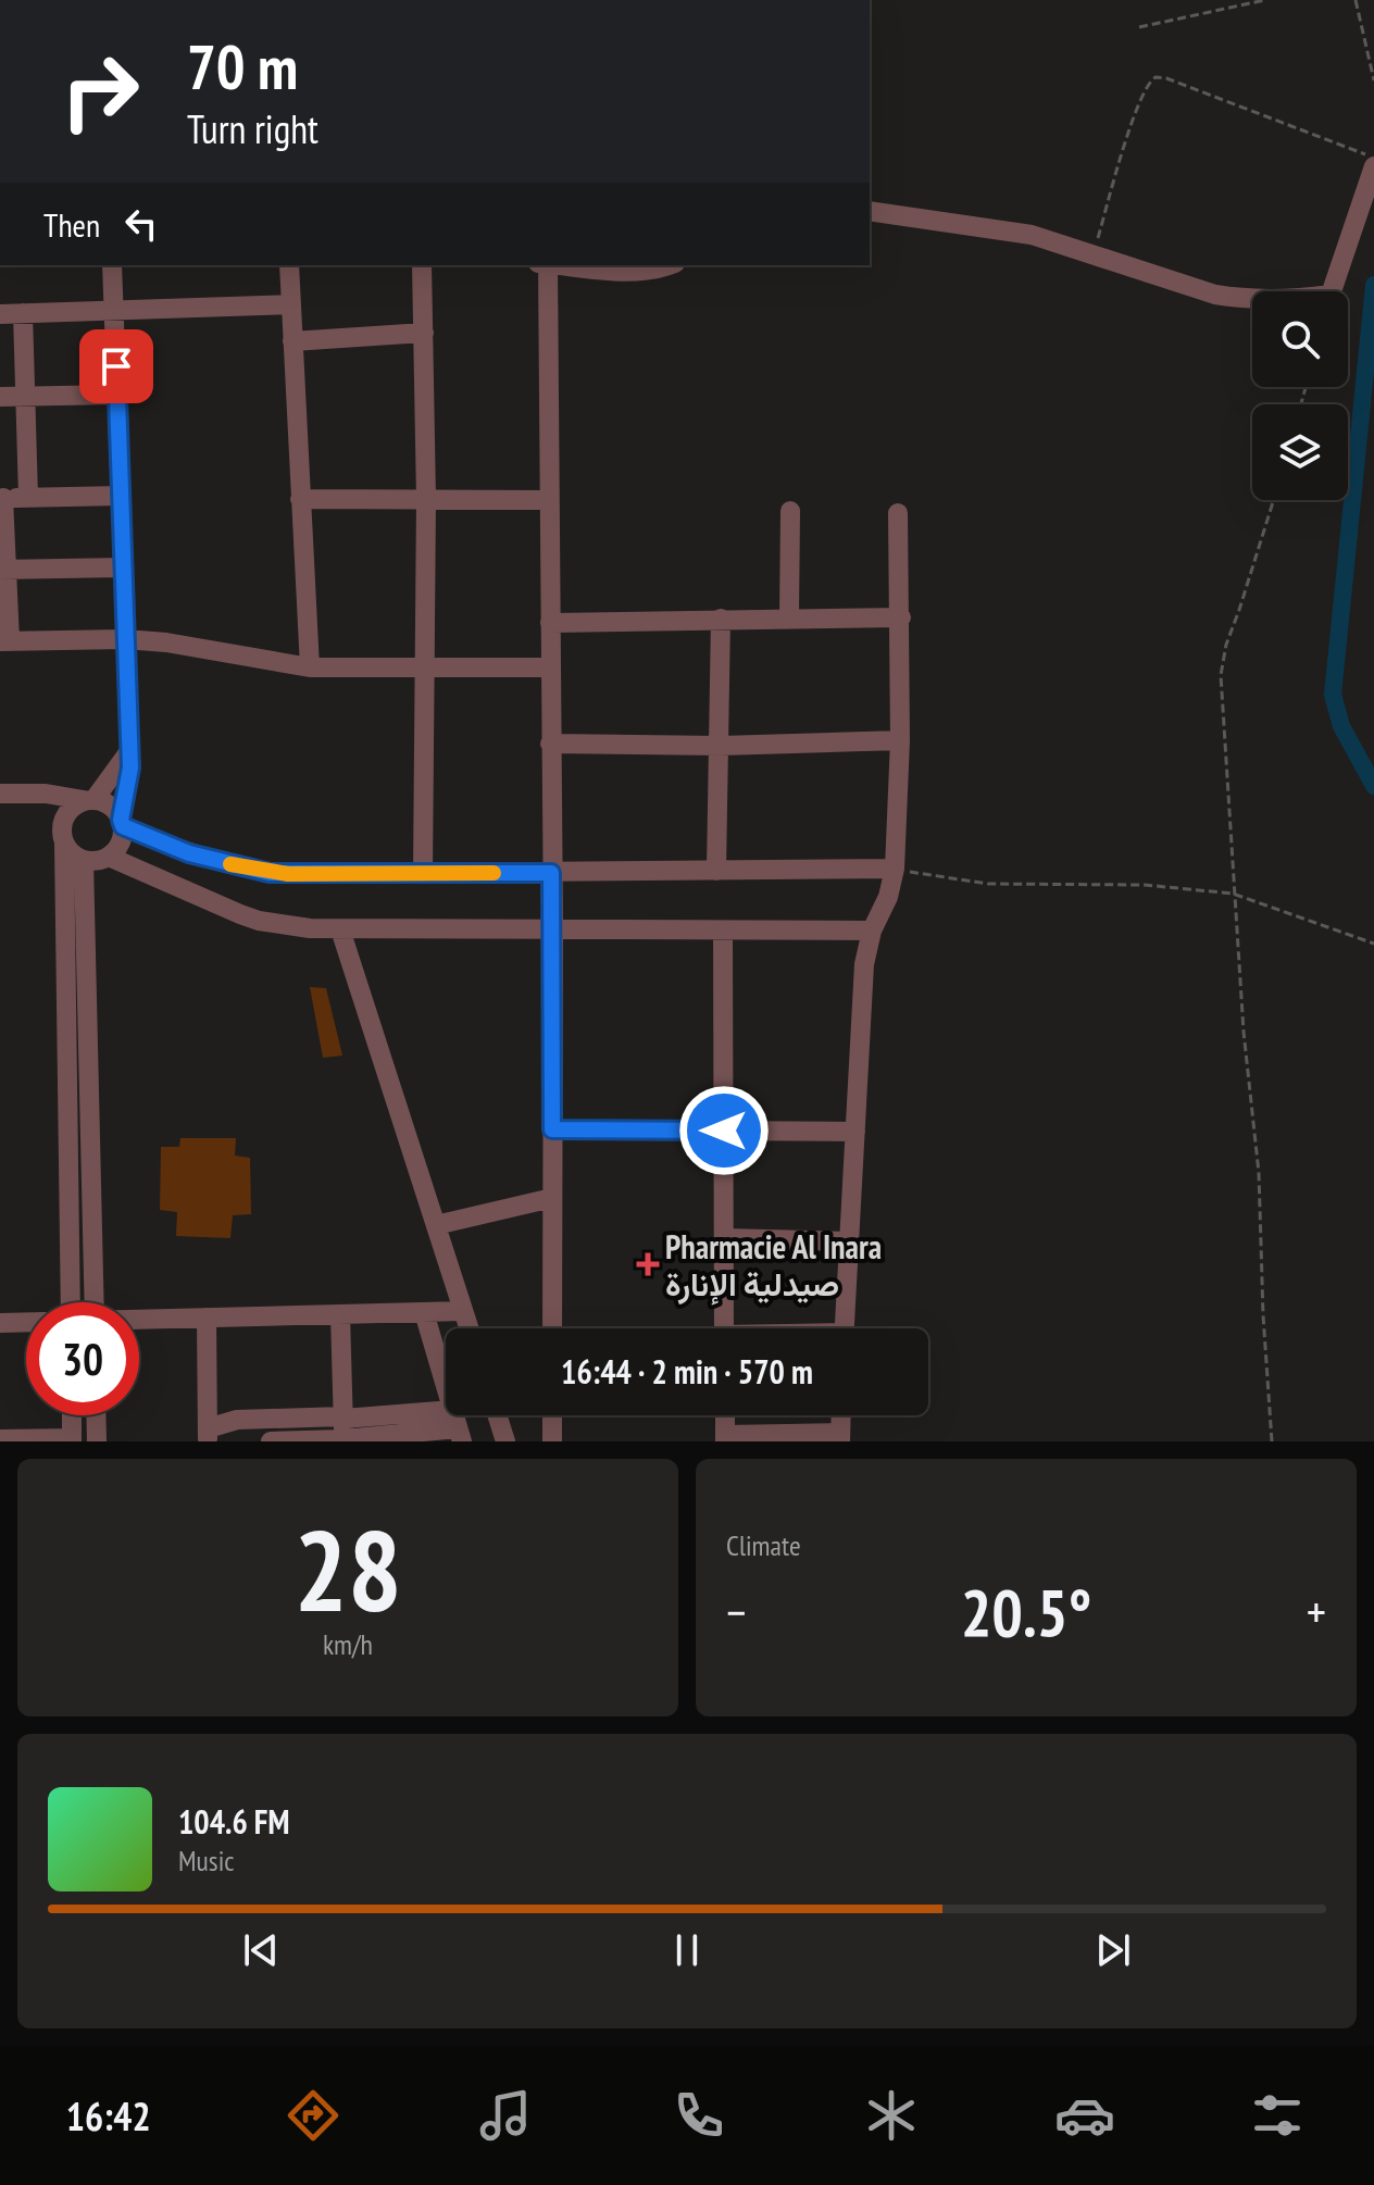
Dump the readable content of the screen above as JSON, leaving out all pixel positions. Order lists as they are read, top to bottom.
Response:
{
  "places": {
    "health": ["Pharmacie Al Inara صيدلية الإنارة"]
  },
  "page": {
    "turn": ["70 m", "Turn right"],
    "then": "Then",
    "limit": "30",
    "trip": "16:44 · 2 min · 570 m",
    "tile": [
      ["28", "km/h"],
      "Climate"
    ],
    "heat": ["−", "20.5°", "+"],
    "song": ["104.6 FM", "Music"],
    "tabs": "16:42"
  }
}
